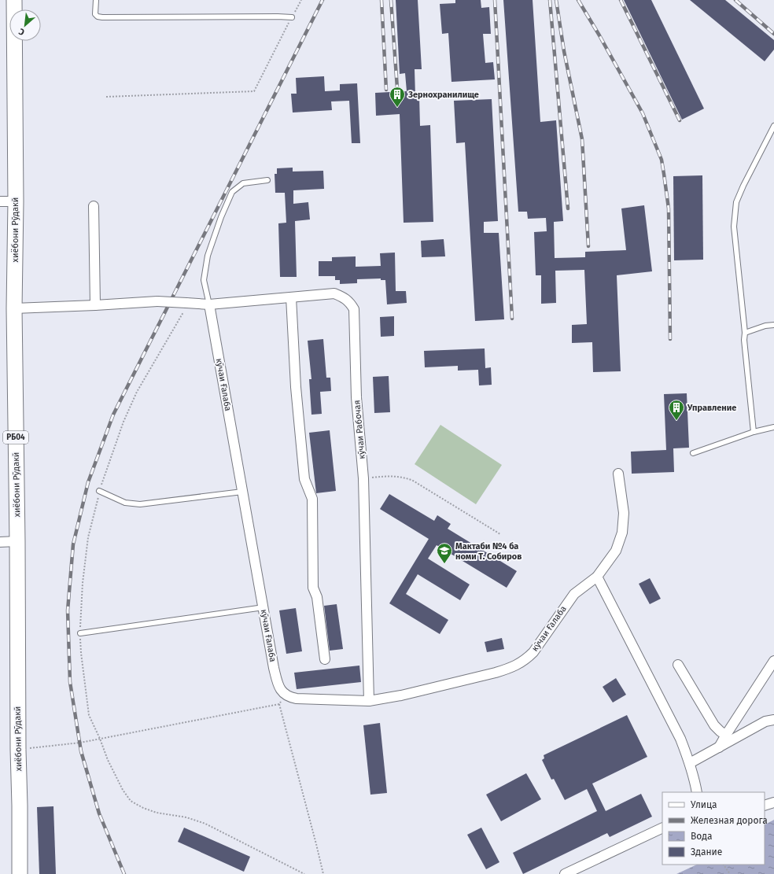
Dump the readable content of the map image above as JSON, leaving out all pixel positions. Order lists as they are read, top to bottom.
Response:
{
  "streets": {
    "main road": ["хиёбони Рӯдакӣ", "РБ04"],
    "street": ["кӯчаи Ғалаба", "кӯчаи Рабочая"]
  },
  "crossings": [
    ["кӯчаи Ғалаба", "кӯчаи Рабочая"]
  ],
  "places": {
    "building": ["Зернохранилище", "Управление"],
    "school or university": ["Мактаби №4 ба номи Т. Собиров"]
  },
  "legend": [
    "Улица",
    "Железная дорога",
    "Вода",
    "Здание"
  ],
  "north": "bottom left"
}
